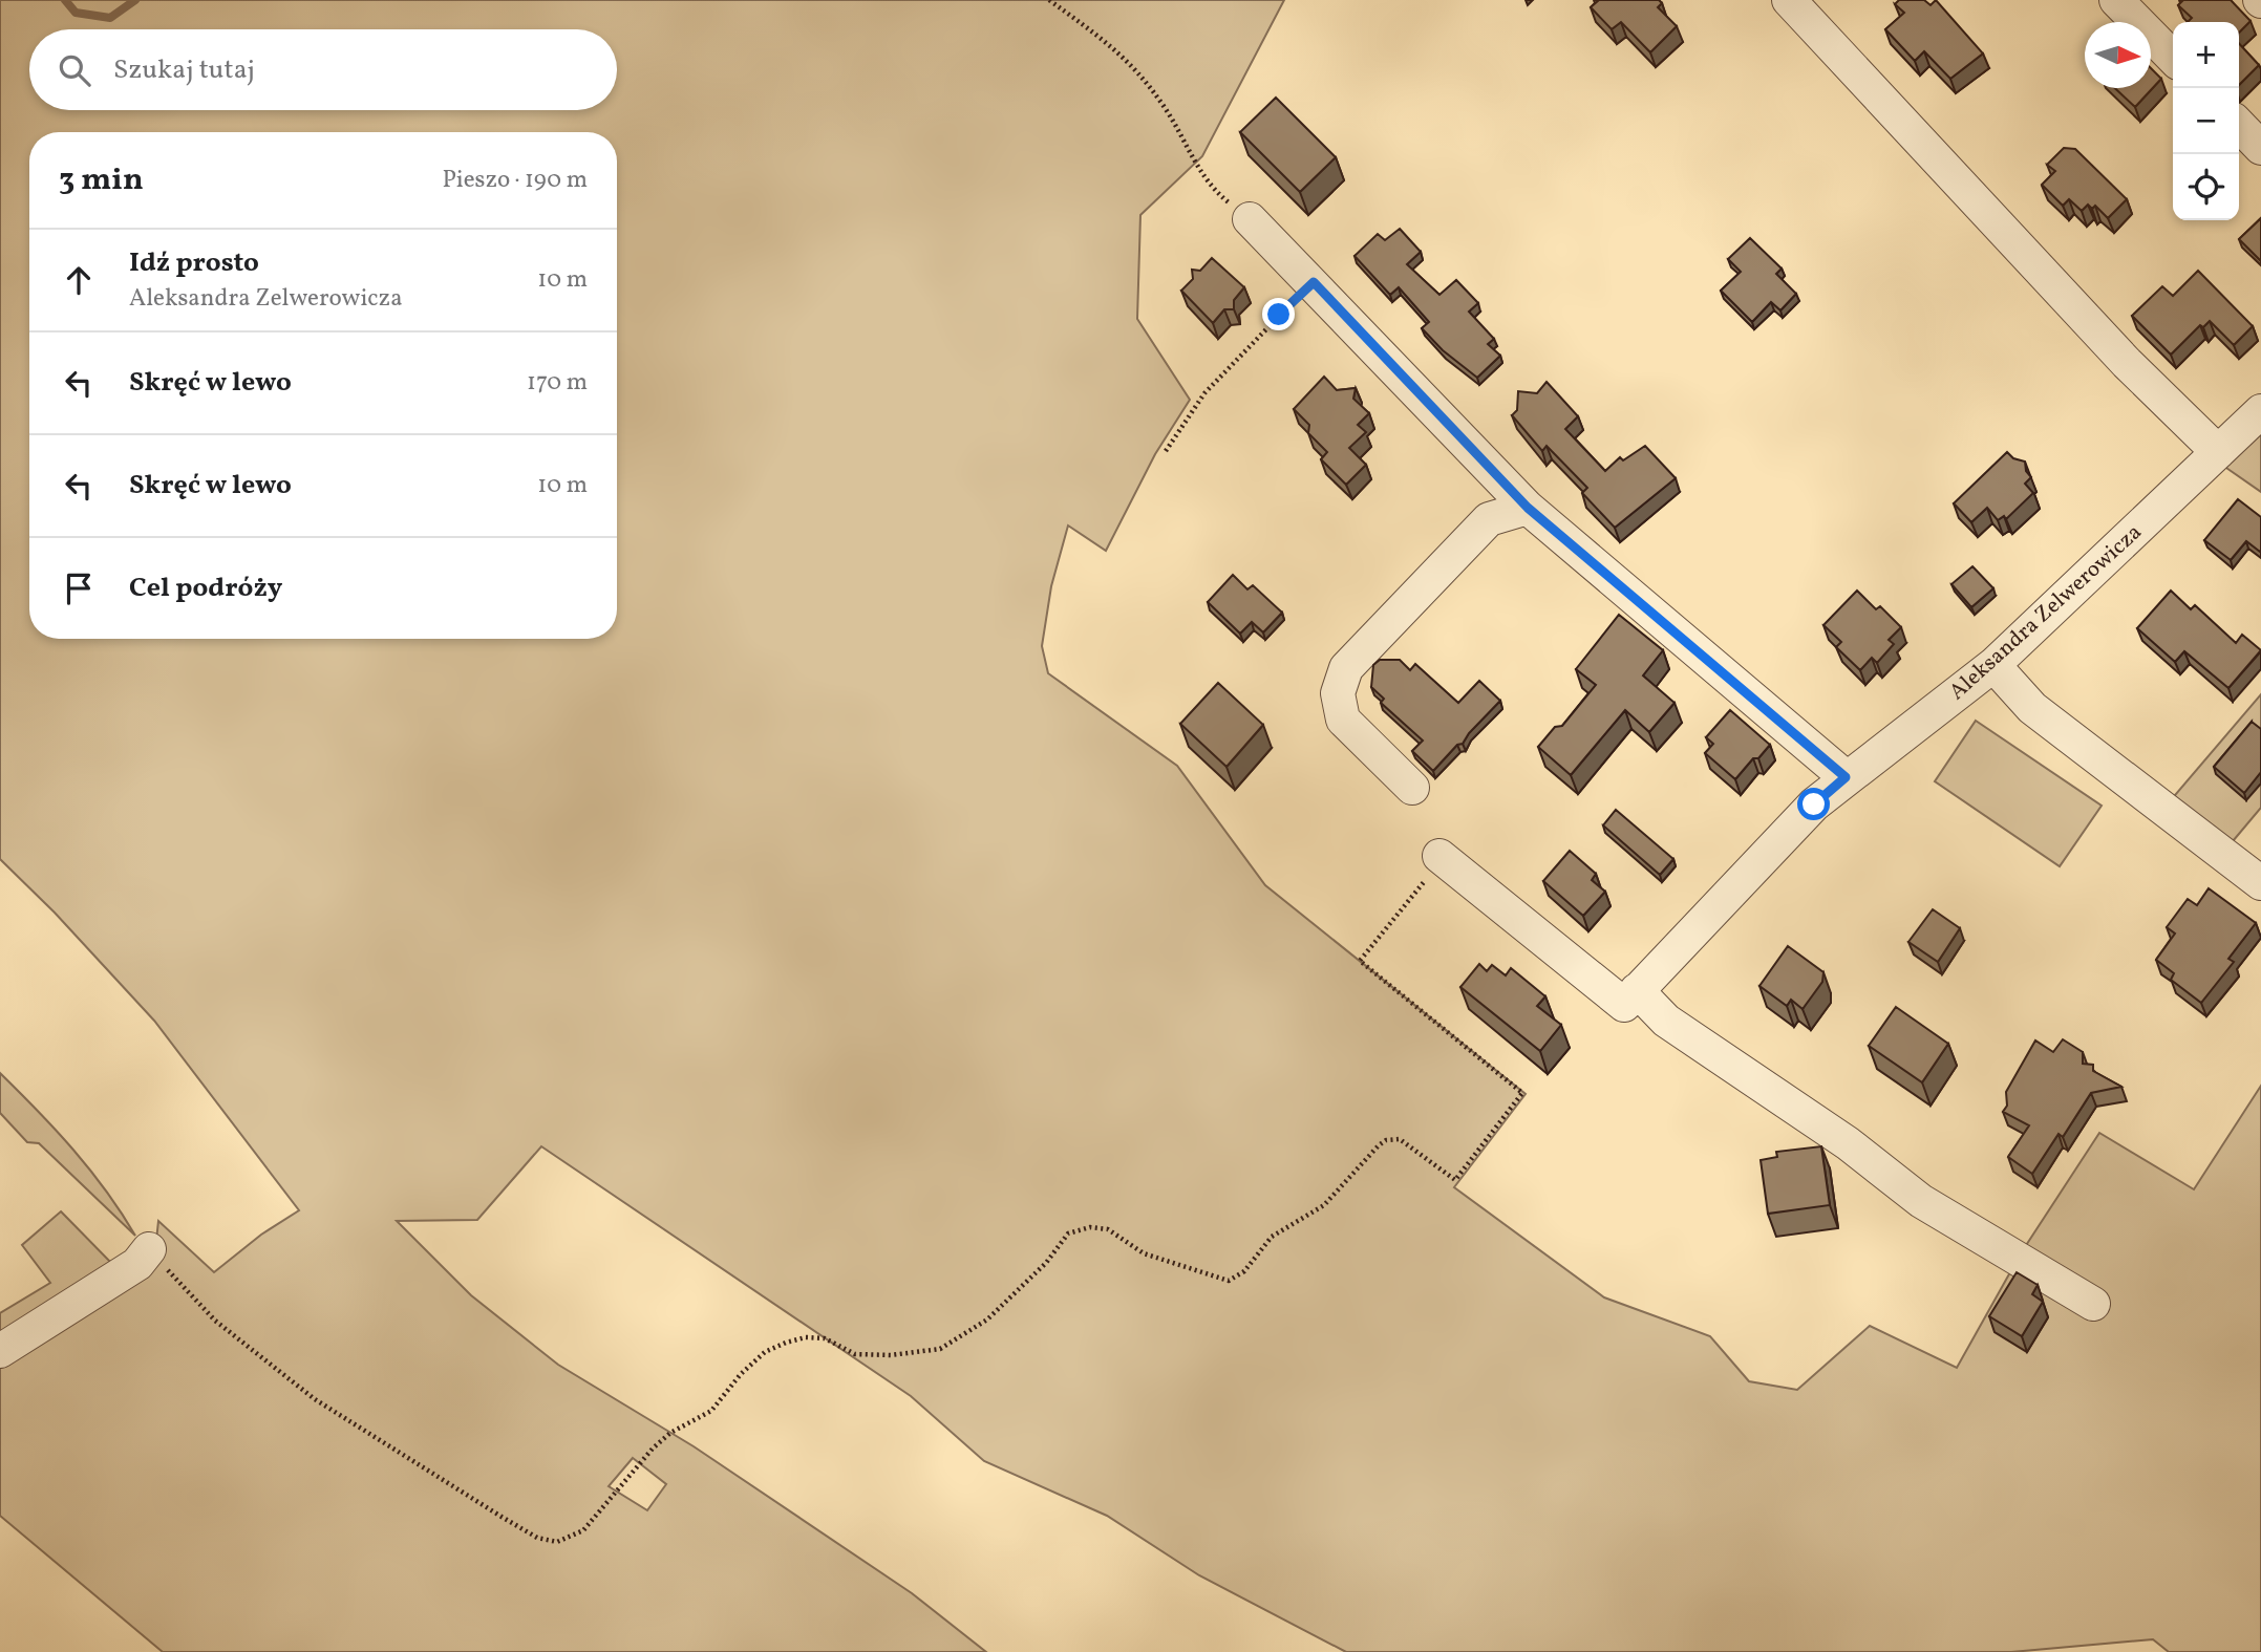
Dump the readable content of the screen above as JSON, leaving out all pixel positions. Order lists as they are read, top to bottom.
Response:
{
  "streets": {
    "street": ["Aleksandra Zelwerowicza"]
  },
  "north": "right",
  "page": {
    "map_buttons": ["+", "−"],
    "search": "Szukaj tutaj",
    "heading": ["3 min", "Pieszo · 190 m"],
    "list": [
      ["Idź prosto", "Aleksandra Zelwerowicza", "10 m"],
      ["Skręć w lewo", "170 m"],
      ["Skręć w lewo", "10 m"],
      "Cel podróży"
    ]
  }
}
